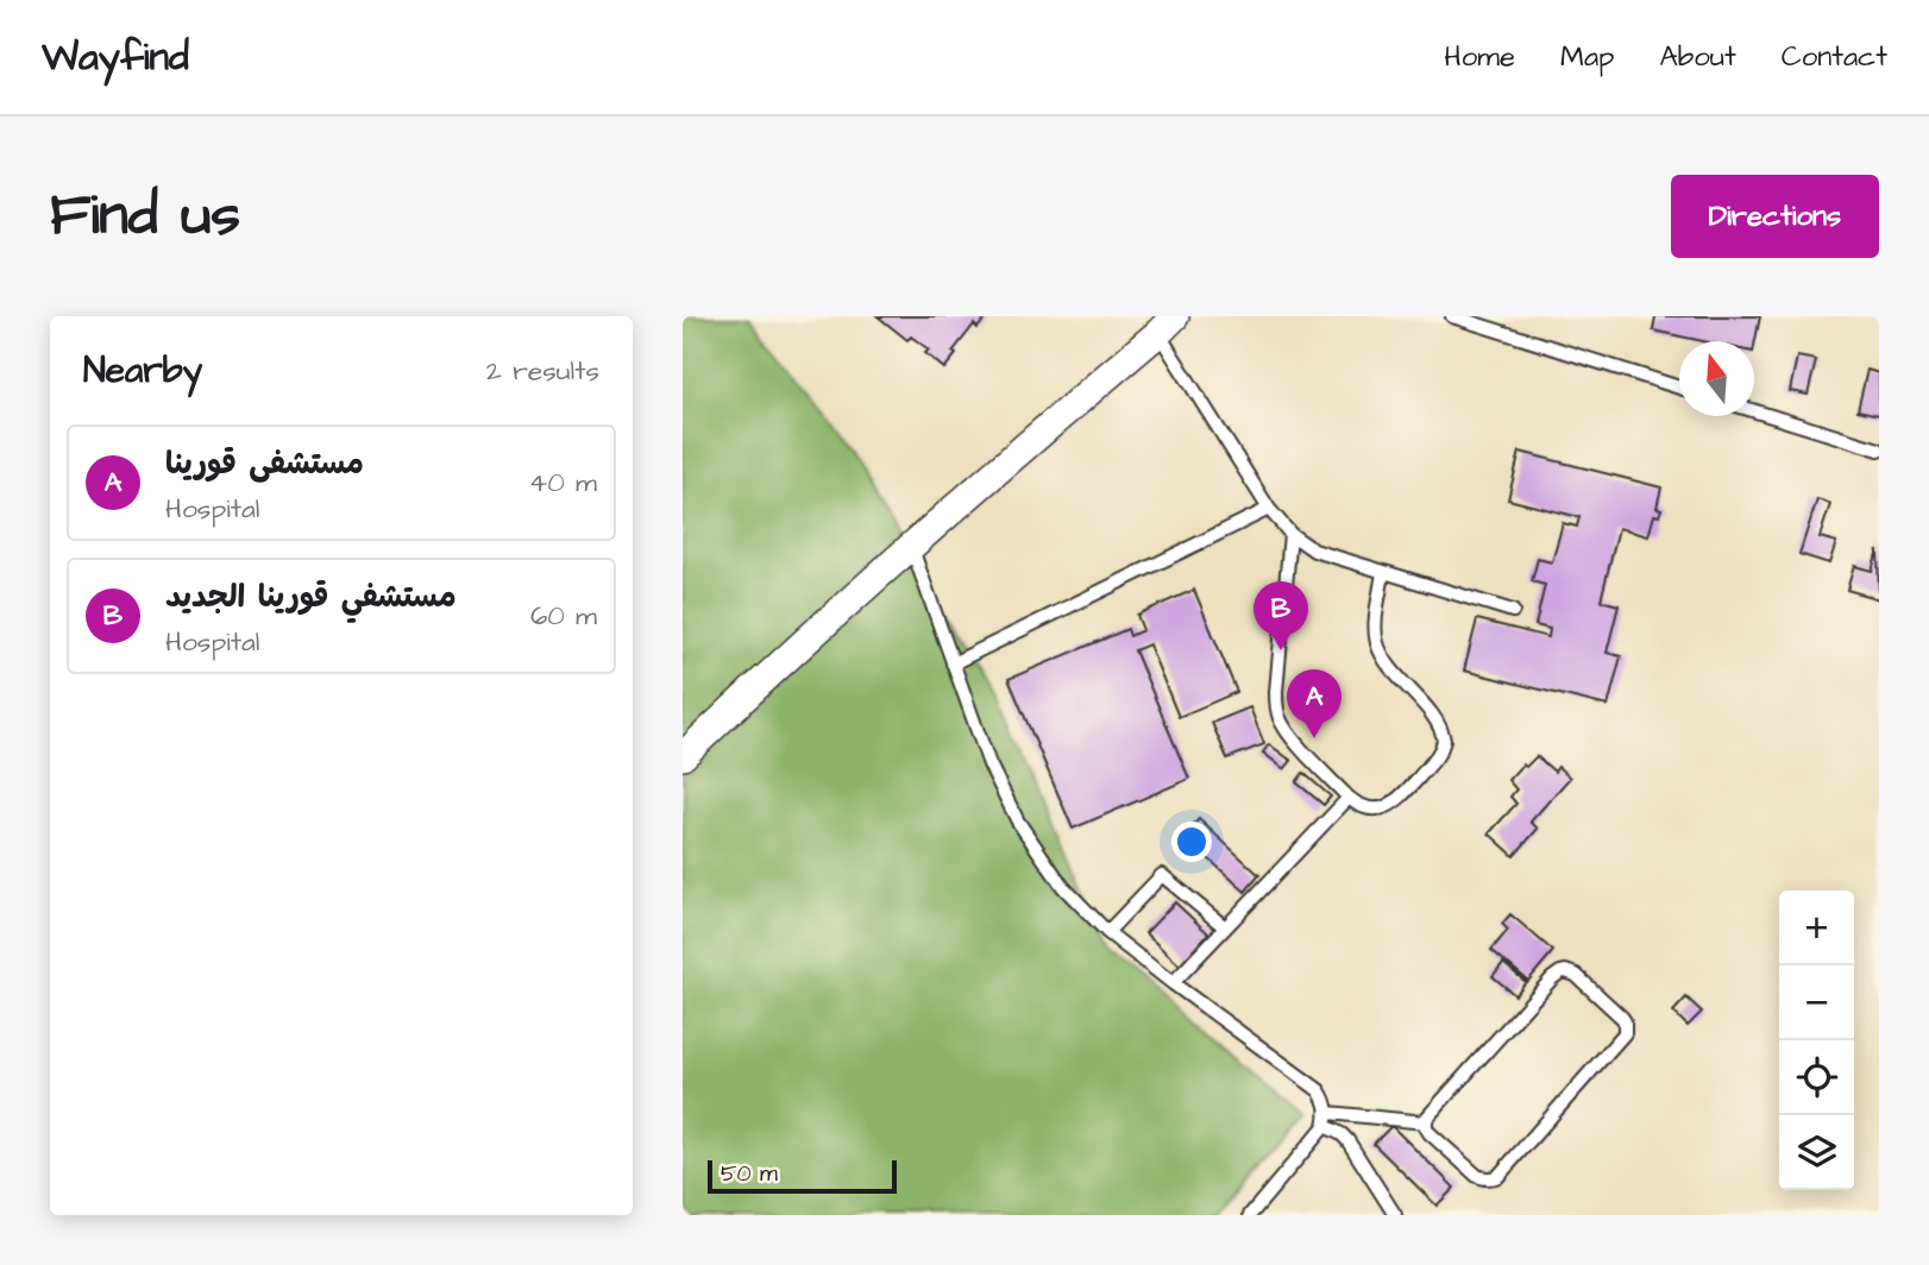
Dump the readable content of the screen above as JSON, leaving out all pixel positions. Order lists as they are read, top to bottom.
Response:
{
  "scale_bar": "50 m",
  "north": "top",
  "page": {
    "header": "Wayfind",
    "nav": [
      "Home",
      "Map",
      "About",
      "Contact"
    ],
    "buttons": "Directions",
    "title": "Find us",
    "heading": ["Nearby", "2 results"],
    "list": [
      {
        "mark": "A",
        "name": "مستشفى قورينا",
        "note": "Hospital",
        "value": "40 m"
      },
      {
        "mark": "B",
        "name": "مستشفي قورينا الجديد",
        "note": "Hospital",
        "value": "60 m"
      }
    ],
    "pins": ["B", "A"],
    "map_buttons": ["+", "−"],
    "scale": "50 m"
  }
}
